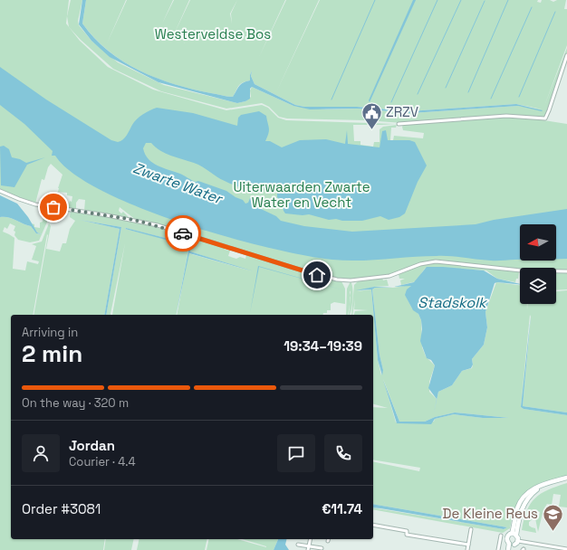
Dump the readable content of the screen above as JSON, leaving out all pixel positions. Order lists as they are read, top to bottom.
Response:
{
  "water": ["Zwarte Water", "Stadskolk"],
  "parks": ["Westerveldse Bos", "Uiterwaarden Zwarte Water en Vecht"],
  "places": {
    "public building": ["ZRZV"],
    "school or university": ["De Kleine Reus"]
  },
  "north": "left",
  "page": {
    "heading": ["2 min", "Arriving in", "19:34–19:39"],
    "panel": [
      "Jordan",
      "Courier · 4.4",
      "Order #3081",
      "€11.74"
    ],
    "bar": "On the way · 320 m"
  }
}
